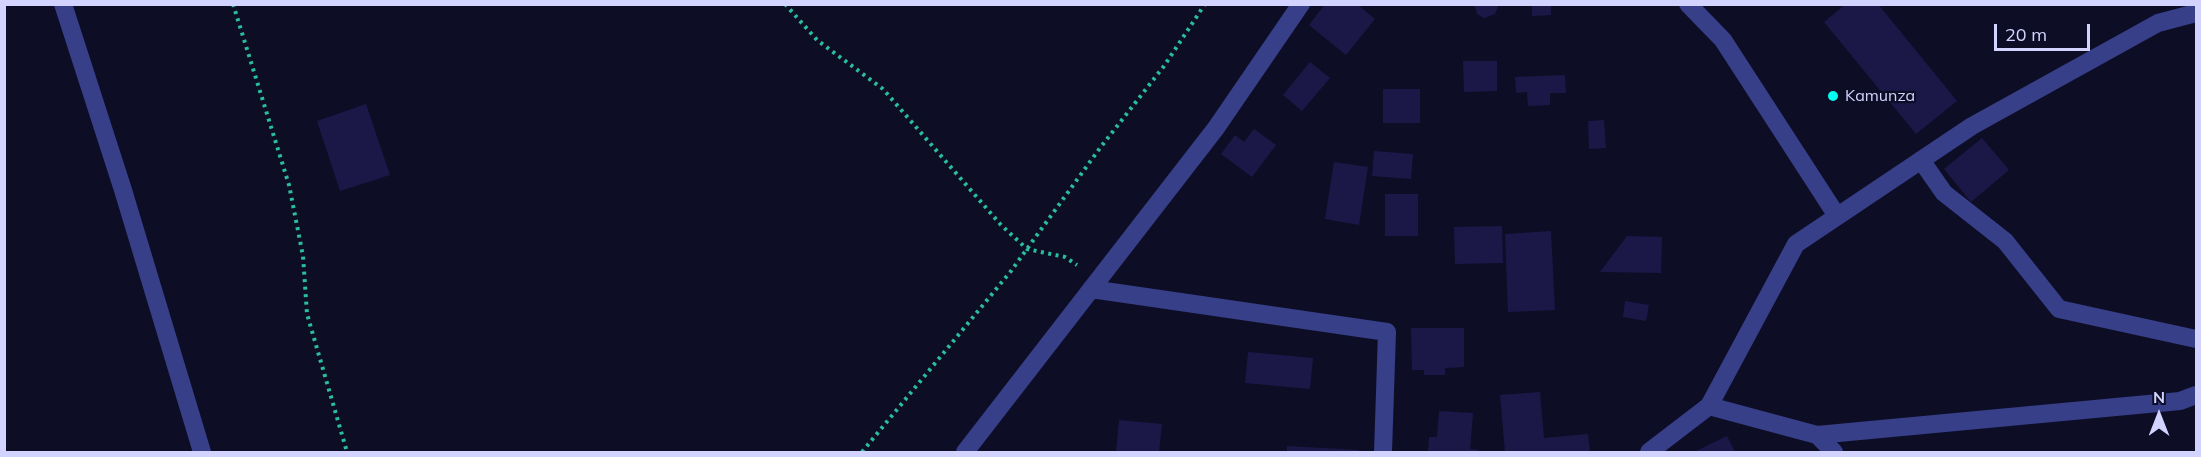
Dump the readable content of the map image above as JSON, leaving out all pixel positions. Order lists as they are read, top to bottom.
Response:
{
  "places": ["Kamunza"],
  "scale_bar": "20 m",
  "north": "top"
}
